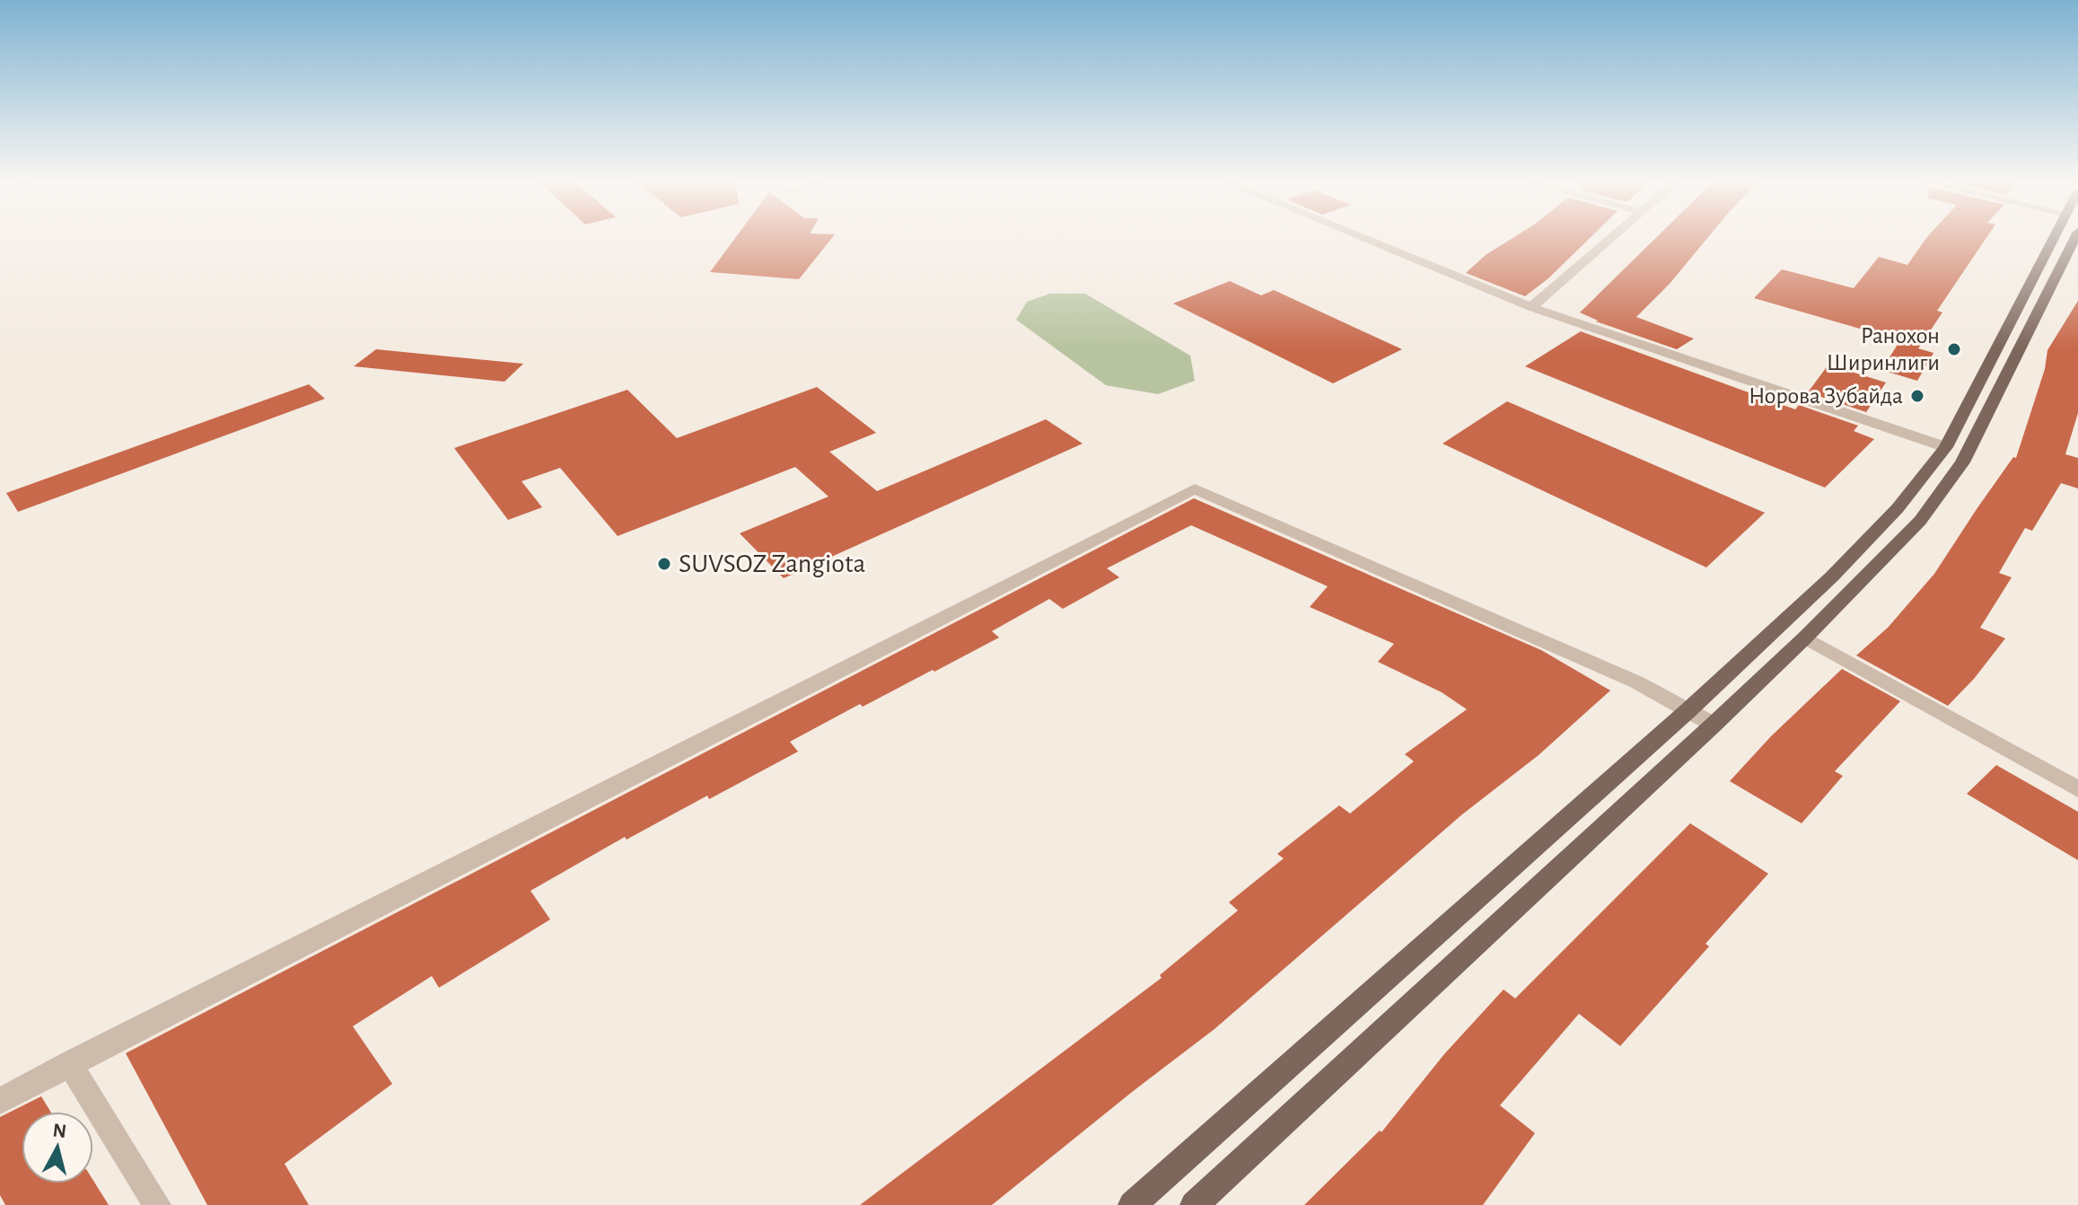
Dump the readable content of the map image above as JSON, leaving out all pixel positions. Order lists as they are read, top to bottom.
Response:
{
  "places": ["Ранохон Ширинлиги", "Норова Зубайда", "SUVSOZ Zangiota"],
  "north": "top"
}
